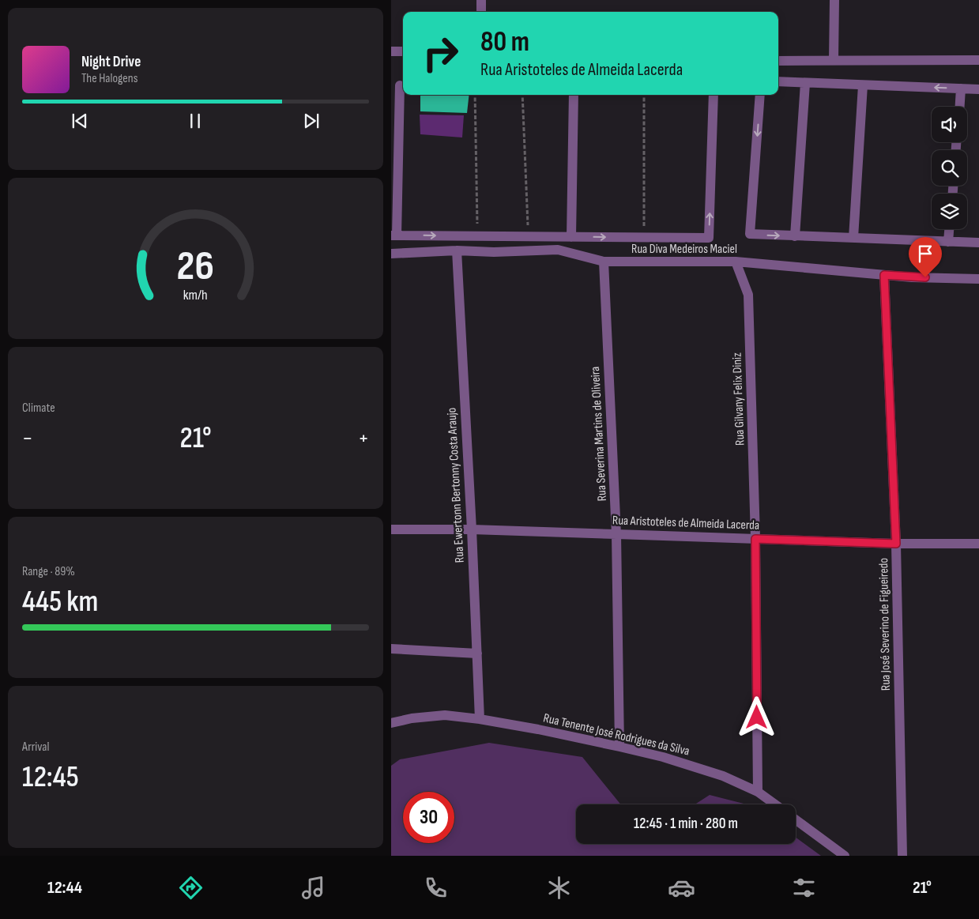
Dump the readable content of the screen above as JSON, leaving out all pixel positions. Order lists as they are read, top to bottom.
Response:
{
  "streets": {
    "street": [
      "Rua Diva Medeiros Maciel",
      "Rua Gilvany Felix Diniz",
      "Rua Severina Martins de Oliveira",
      "Rua Ewertonn Bertonny Costa Araujo",
      "Rua Aristoteles de Almeida Lacerda",
      "Rua José Severino de Figueiredo",
      "Rua Tenente José Rodrigues da Silva"
    ]
  },
  "crossings": [
    ["Rua Diva Medeiros Maciel", "Rua Gilvany Felix Diniz"],
    ["Rua Diva Medeiros Maciel", "Rua Severina Martins de Oliveira"],
    ["Rua Diva Medeiros Maciel", "Rua Ewertonn Bertonny Costa Araujo"],
    ["Rua Diva Medeiros Maciel", "Rua José Severino de Figueiredo"],
    ["Rua Gilvany Felix Diniz", "Rua Aristoteles de Almeida Lacerda"],
    ["Rua Gilvany Felix Diniz", "Rua Tenente José Rodrigues da Silva"],
    ["Rua Severina Martins de Oliveira", "Rua Aristoteles de Almeida Lacerda"],
    ["Rua Severina Martins de Oliveira", "Rua Tenente José Rodrigues da Silva"],
    ["Rua Ewertonn Bertonny Costa Araujo", "Rua Aristoteles de Almeida Lacerda"],
    ["Rua Ewertonn Bertonny Costa Araujo", "Rua Tenente José Rodrigues da Silva"],
    ["Rua Aristoteles de Almeida Lacerda", "Rua José Severino de Figueiredo"]
  ],
  "page": {
    "turn": ["80 m", "Rua Aristoteles de Almeida Lacerda"],
    "song": ["Night Drive", "The Halogens"],
    "tile": [
      "Climate",
      ["Range · 89%", "445 km"],
      ["Arrival", "12:45"]
    ],
    "heat": ["−", "21°", "+"],
    "limit": "30",
    "trip": "12:45 · 1 min · 280 m",
    "tabs": ["12:44", "21°"],
    "gauge": ["26", "km/h"]
  }
}
